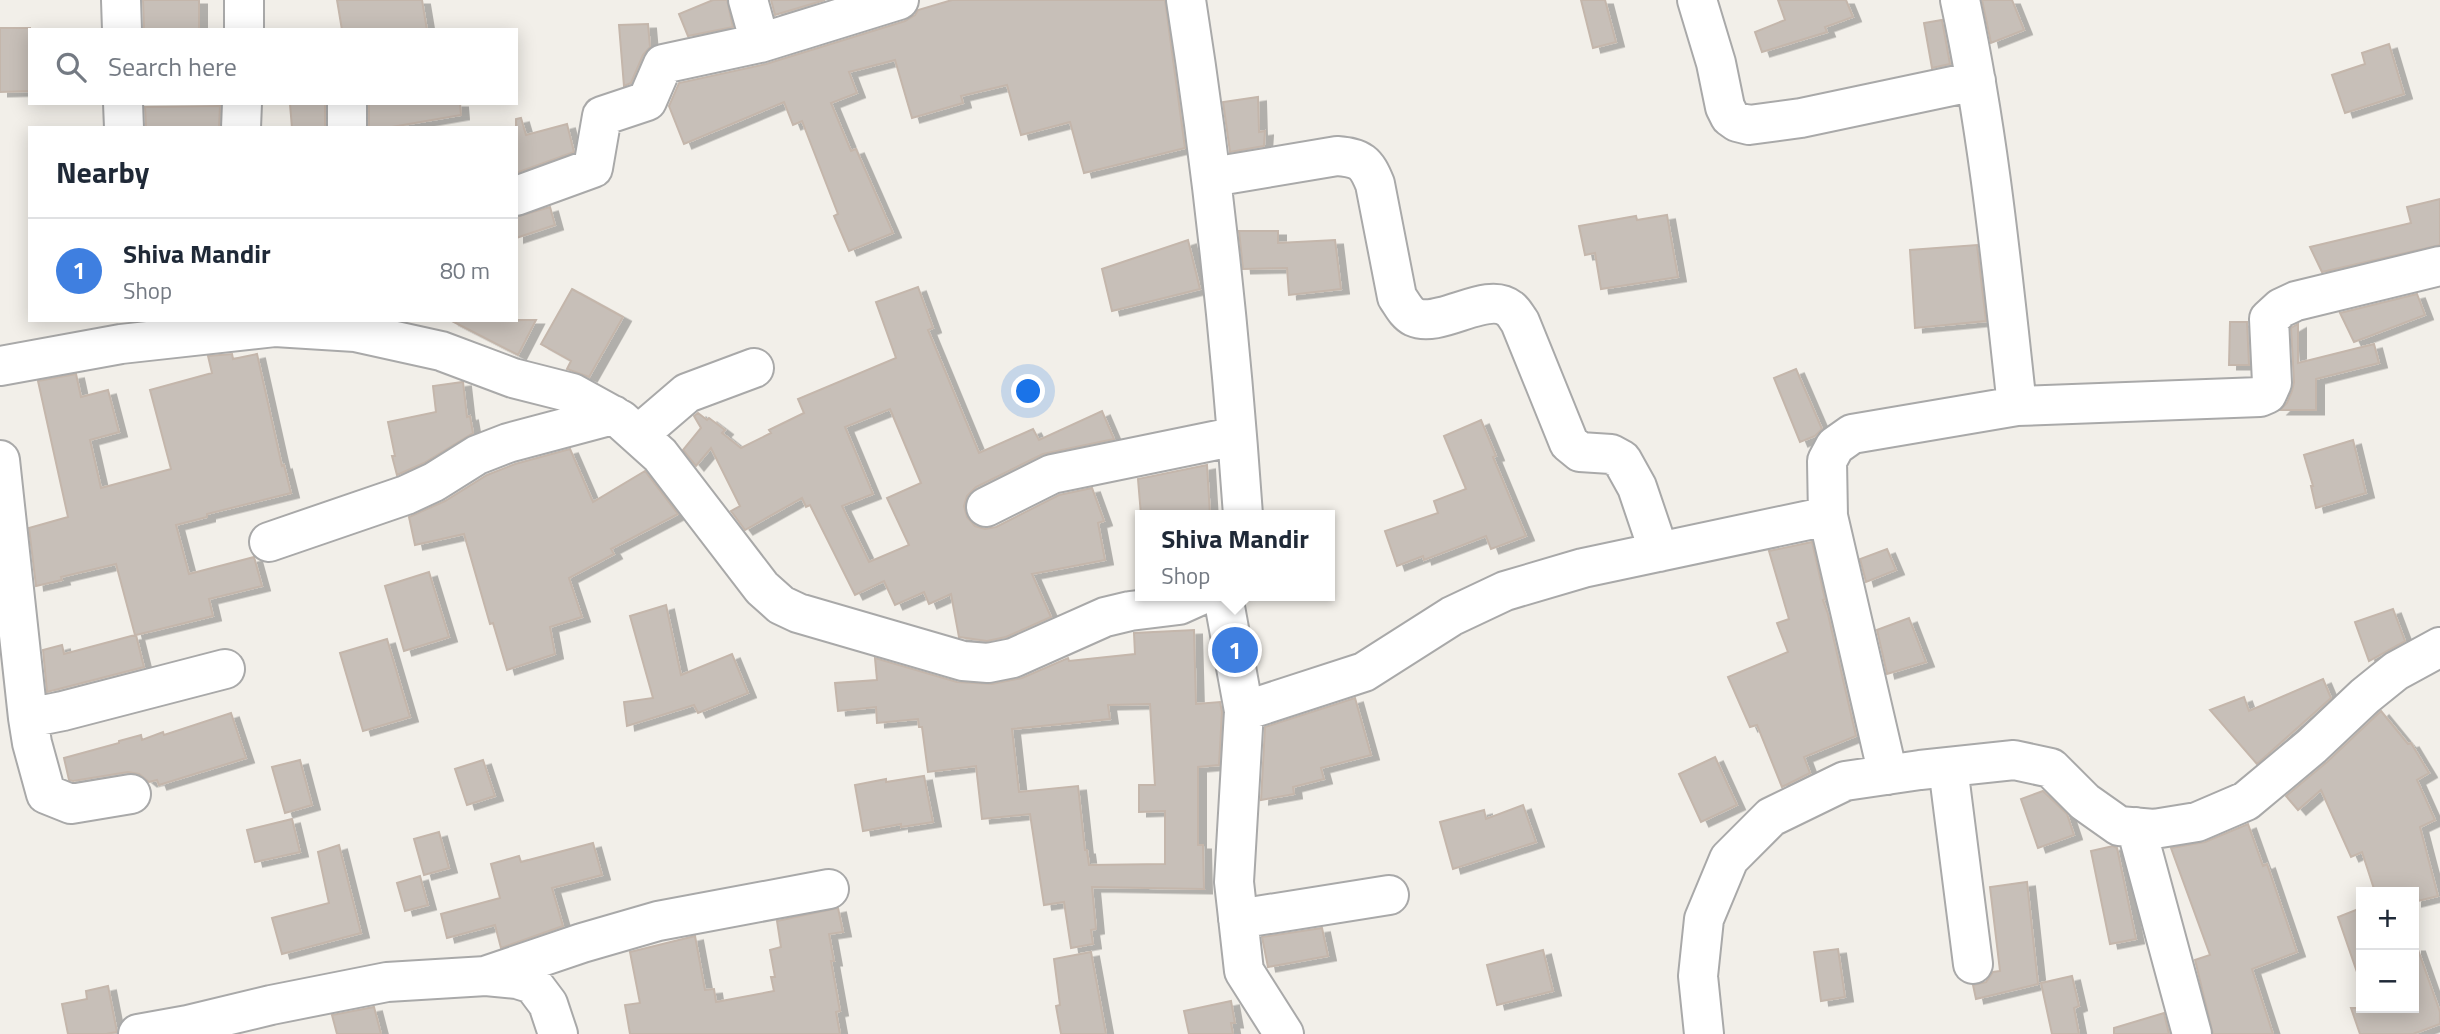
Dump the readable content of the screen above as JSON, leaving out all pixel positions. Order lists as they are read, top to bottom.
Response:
{
  "page": {
    "search": "Search here",
    "heading": "Nearby",
    "list": [
      {
        "mark": "1",
        "name": "Shiva Mandir",
        "note": "Shop",
        "value": "80 m"
      }
    ],
    "popup": ["Shiva Mandir", "Shop"],
    "pins": "1",
    "map_buttons": ["+", "−"]
  }
}
